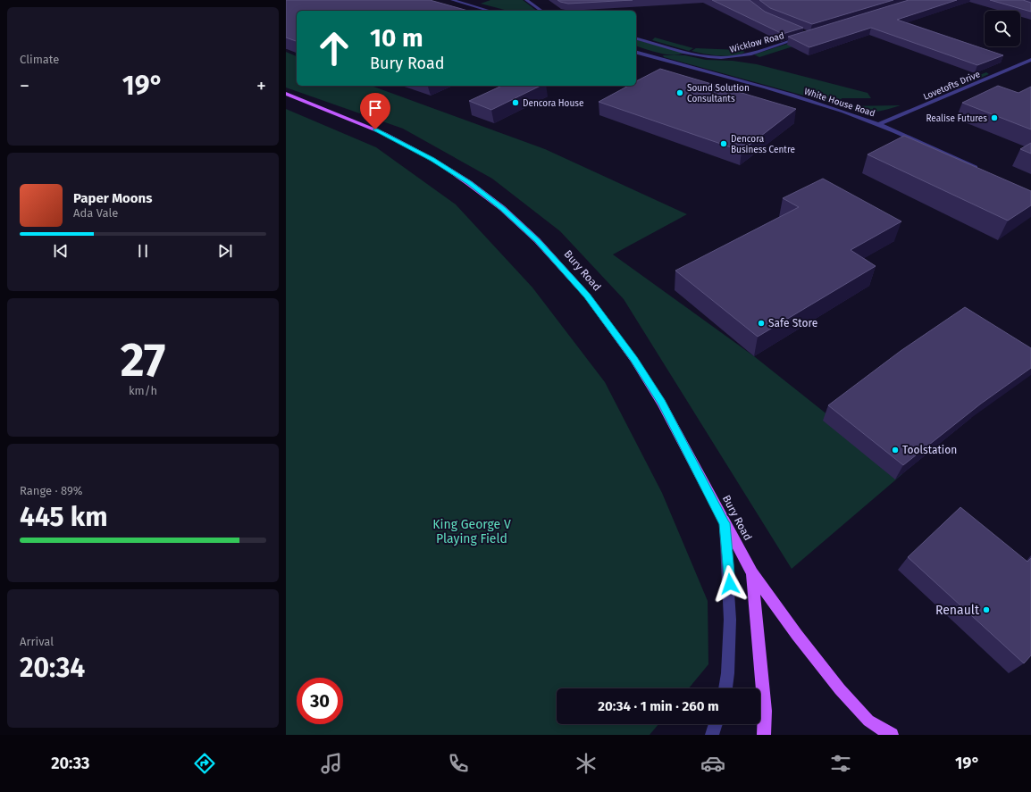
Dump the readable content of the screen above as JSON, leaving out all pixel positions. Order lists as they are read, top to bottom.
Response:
{
  "streets": {
    "main road": ["Bury Road"],
    "street": ["Wicklow Road", "Lovetofts Drive", "White House Road"]
  },
  "crossings": [
    ["Lovetofts Drive", "White House Road"]
  ],
  "parks": ["King George V Playing Field"],
  "places": [
    "Sound Solution Consultants",
    "Dencora House",
    "Realise Futures",
    "Dencora Business Centre",
    "Safe Store",
    "Toolstation",
    "Renault"
  ],
  "page": {
    "tile": [
      "Climate",
      ["27", "km/h"],
      ["Range · 89%", "445 km"],
      ["Arrival", "20:34"]
    ],
    "turn": ["10 m", "Bury Road"],
    "heat": ["−", "19°", "+"],
    "song": ["Paper Moons", "Ada Vale"],
    "limit": "30",
    "trip": "20:34 · 1 min · 260 m",
    "tabs": ["20:33", "19°"]
  }
}
